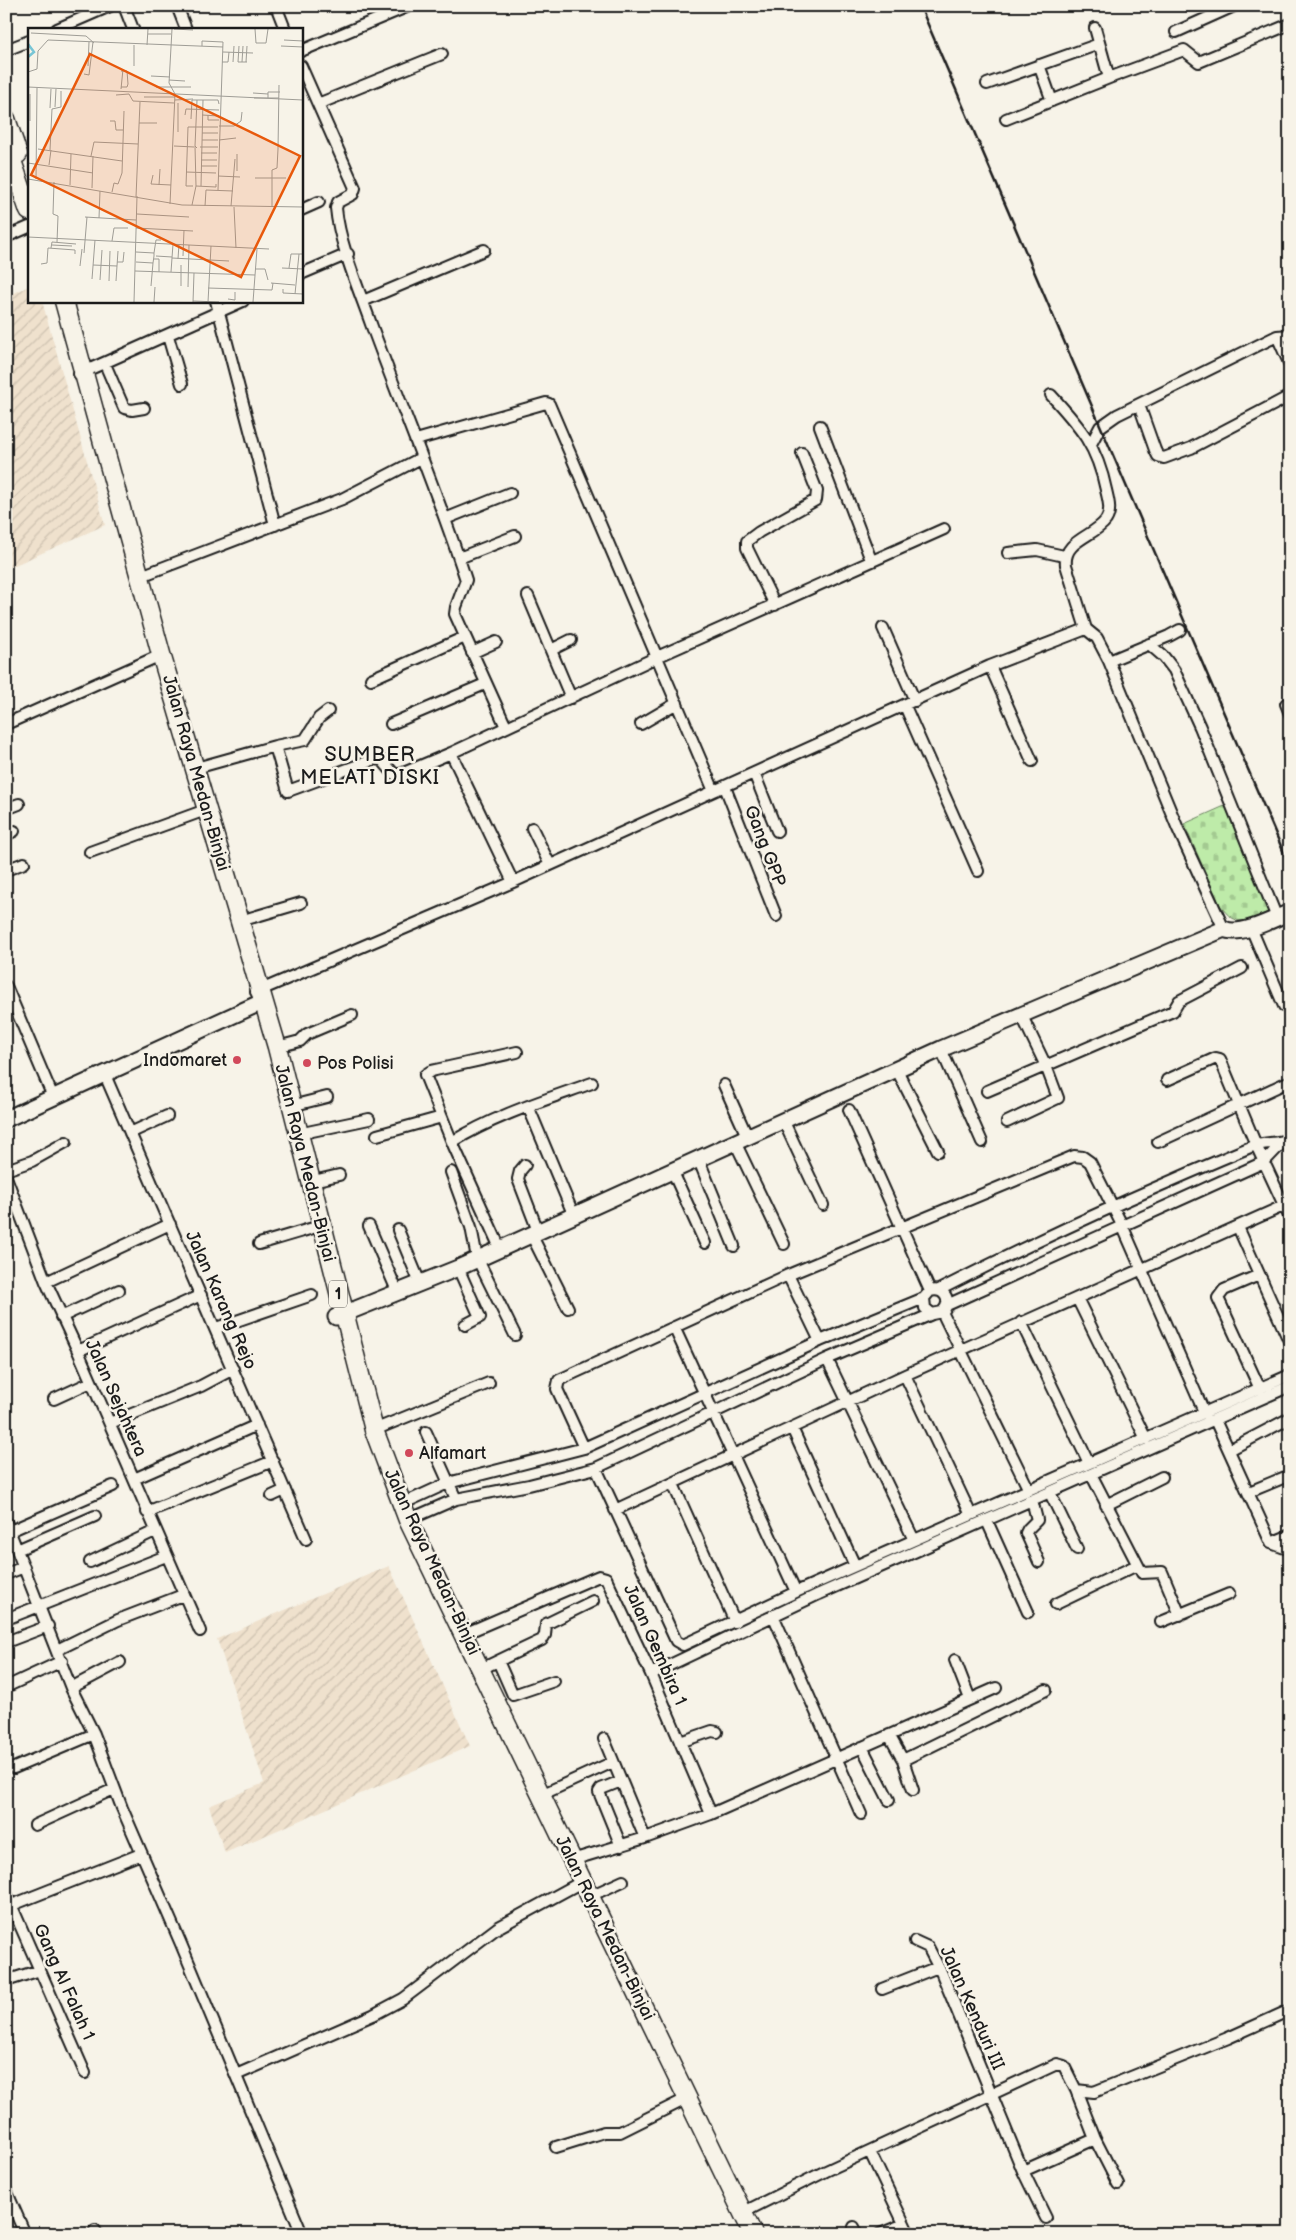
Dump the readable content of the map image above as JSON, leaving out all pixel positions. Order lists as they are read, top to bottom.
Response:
{
  "streets": {
    "highway": ["Jalan Raya Medan-Binjai", "1"],
    "street": [
      "Gang GPP",
      "Jalan Karang Rejo",
      "Jalan Sejahtera",
      "Jalan Gembira 1",
      "Gang Al Falah 1",
      "Jalan Kenduri III"
    ]
  },
  "crossings": [
    ["Jalan Raya Medan-Binjai", "Jalan Gembira 1"]
  ],
  "districts": ["SUMBER MELATI DISKI"],
  "places": ["Indomaret", "Pos Polisi", "Alfamart"]
}
